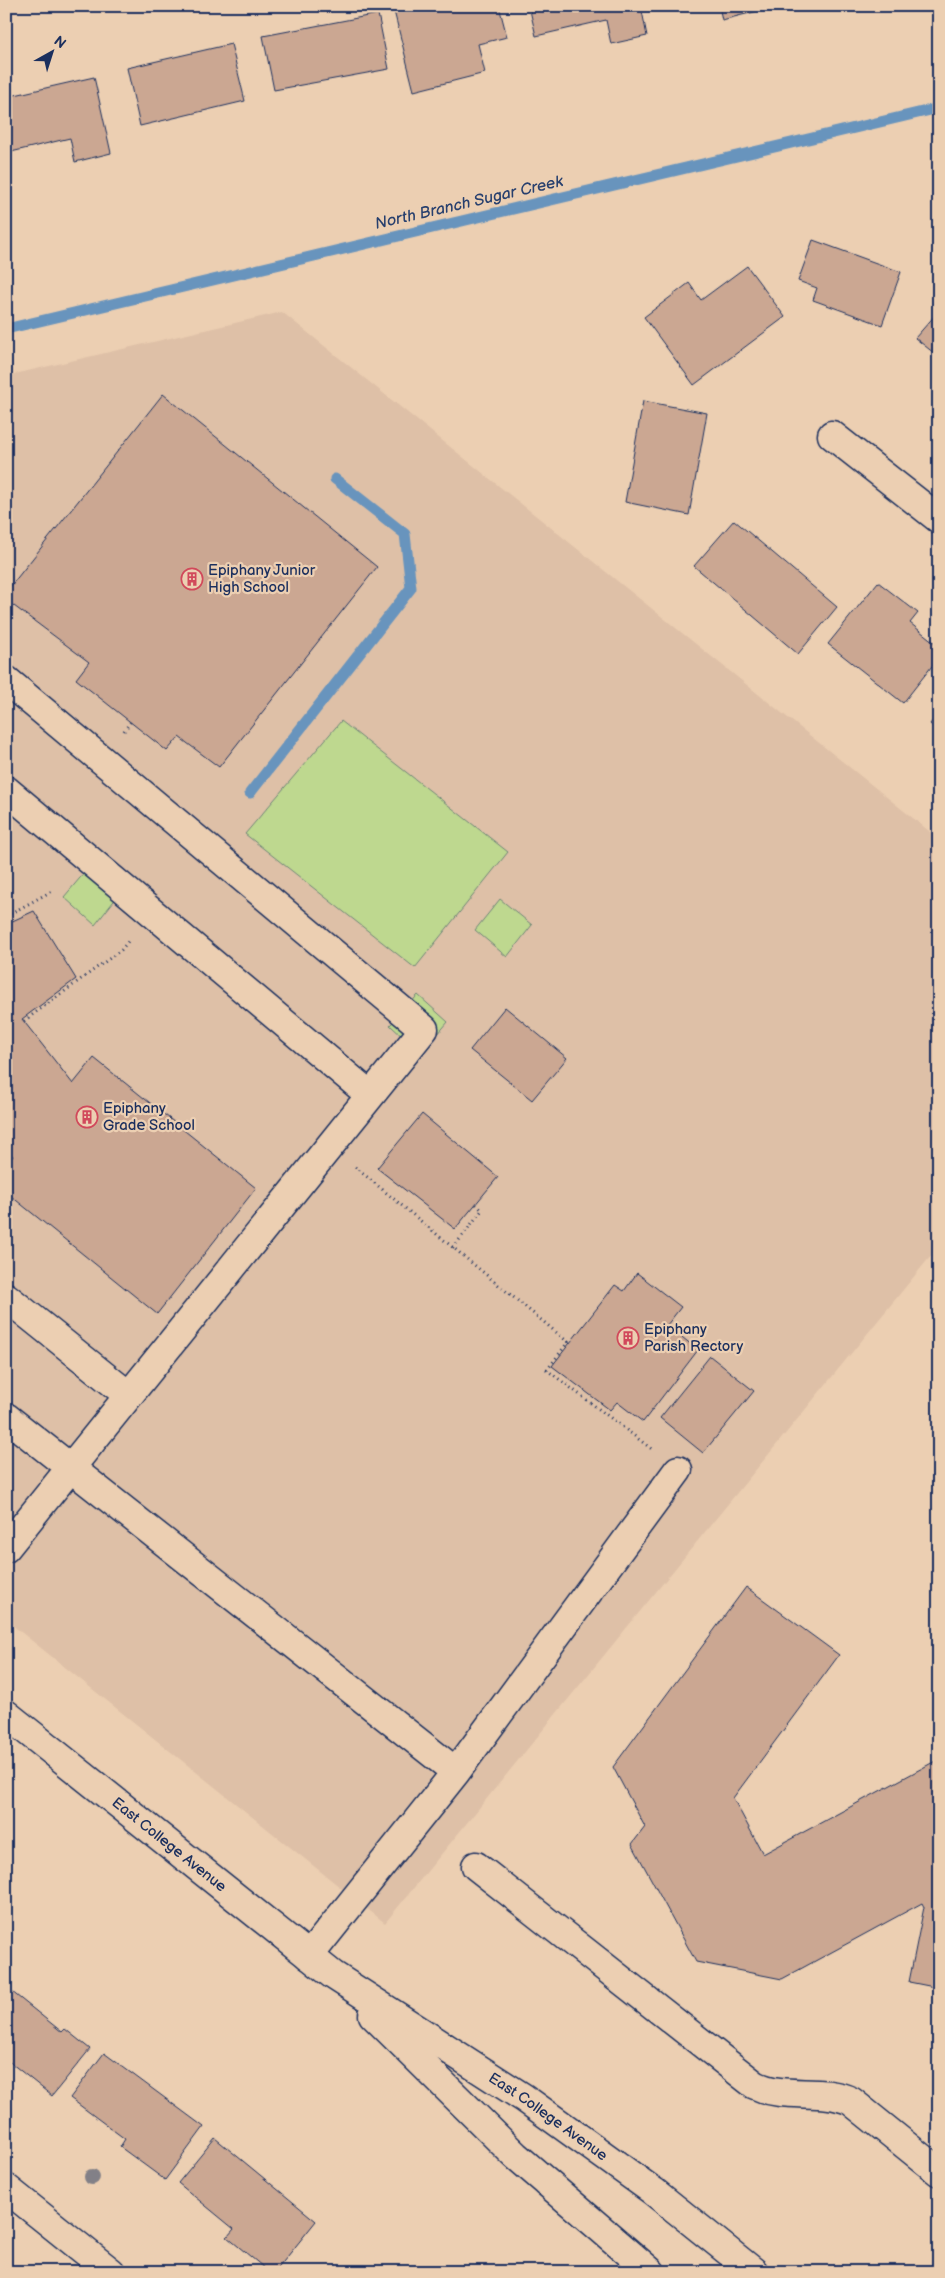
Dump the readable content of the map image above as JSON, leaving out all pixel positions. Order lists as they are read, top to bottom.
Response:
{
  "streets": {
    "main road": ["East College Avenue"]
  },
  "water": ["North Branch Sugar Creek"],
  "places": {
    "building": ["Epiphany Junior High School", "Epiphany Grade School", "Epiphany Parish Rectory"]
  },
  "north": "top right"
}
